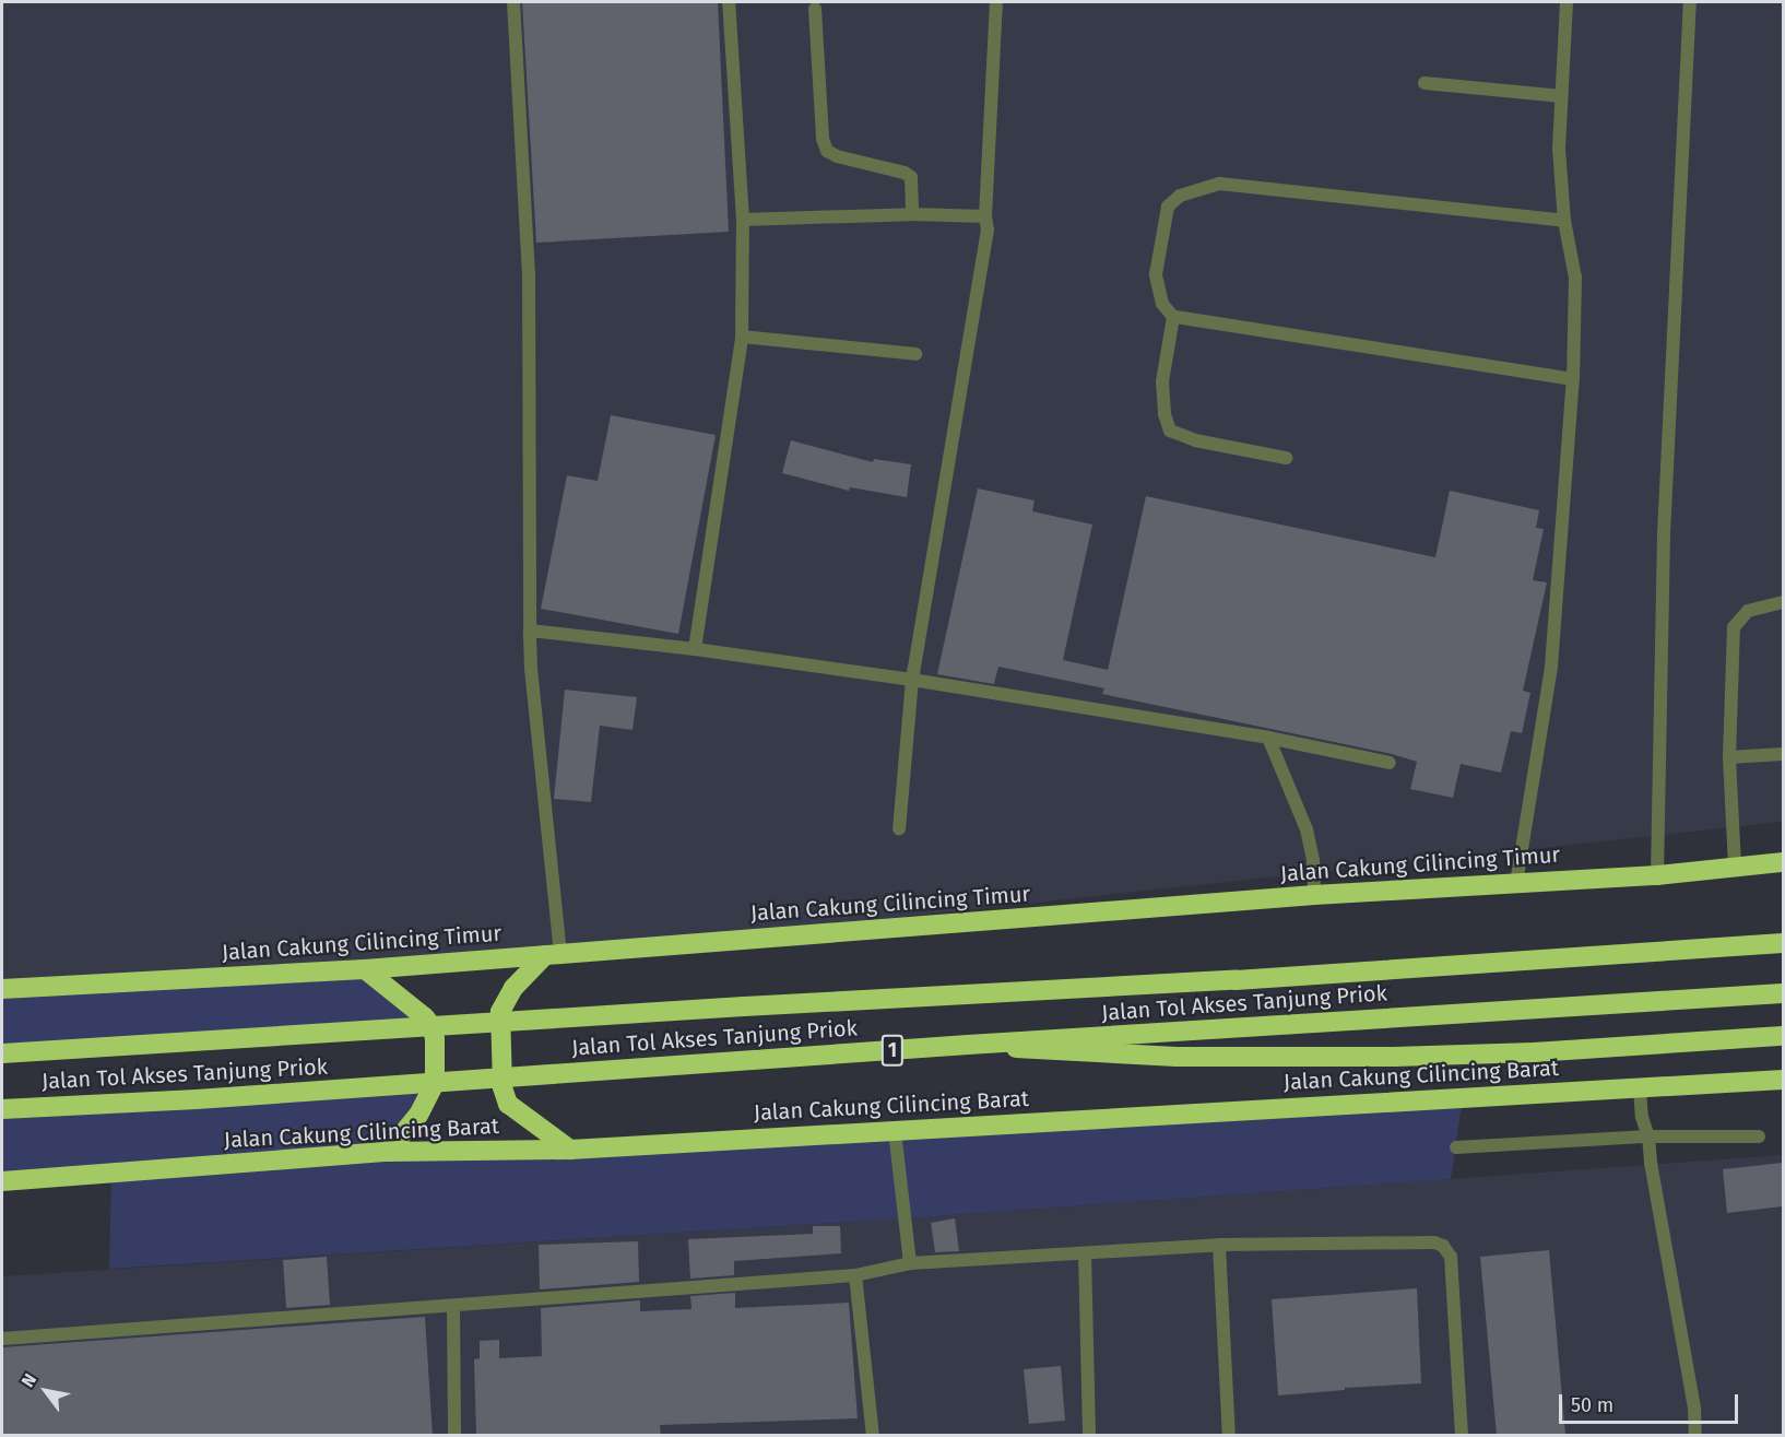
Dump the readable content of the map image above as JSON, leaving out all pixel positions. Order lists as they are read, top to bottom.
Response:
{
  "streets": {
    "highway": [
      "Jalan Cakung Cilincing Timur",
      "Jalan Tol Akses Tanjung Priok",
      "1",
      "Jalan Cakung Cilincing Barat"
    ]
  },
  "scale_bar": "50 m",
  "north": "top left"
}
